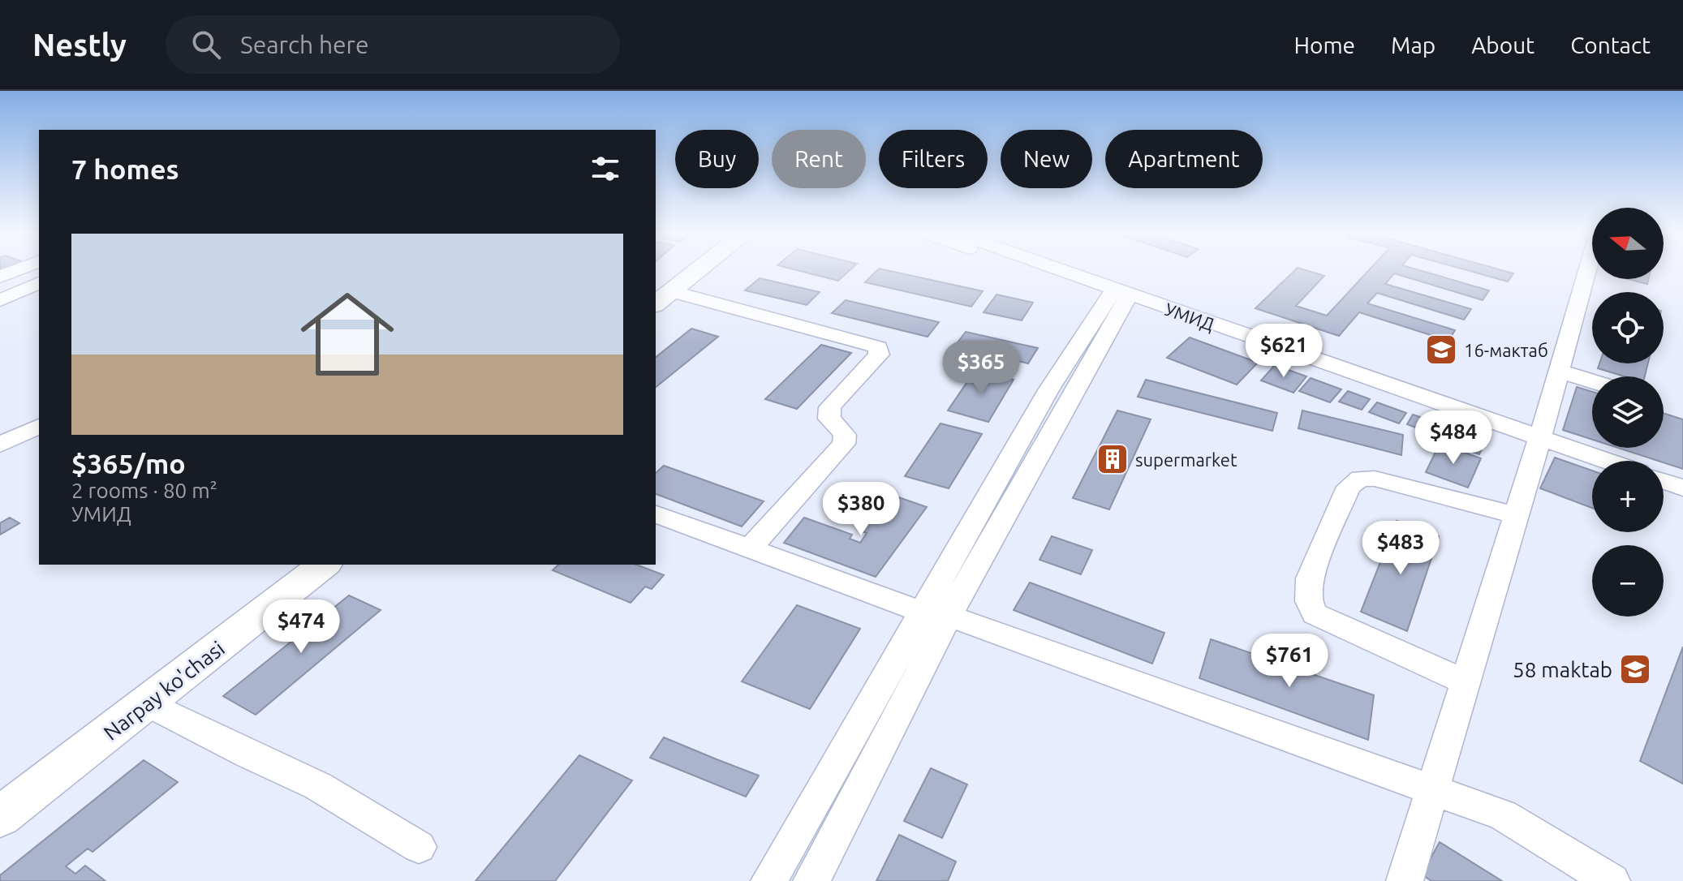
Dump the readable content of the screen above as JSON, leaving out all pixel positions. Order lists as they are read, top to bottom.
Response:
{
  "streets": {
    "main road": ["Narpay ko'chasi"],
    "street": ["УМИД"]
  },
  "places": {
    "school or university": ["16-мактаб", "58 maktab"],
    "building": ["supermarket"]
  },
  "north": "left",
  "page": {
    "header": "Nestly",
    "search": "Search here",
    "nav": [
      "Home",
      "Map",
      "About",
      "Contact"
    ],
    "chip": [
      "Buy",
      "Rent",
      "Filters",
      "New",
      "Apartment"
    ],
    "heading": "7 homes",
    "map_buttons": ["+", "−"],
    "list": [
      {
        "name": "$365/mo",
        "note": "2 rooms · 80 m² · УМИД"
      }
    ],
    "price": [
      "$621",
      "$365",
      "$484",
      "$380",
      "$483",
      "$474",
      "$761"
    ]
  }
}
